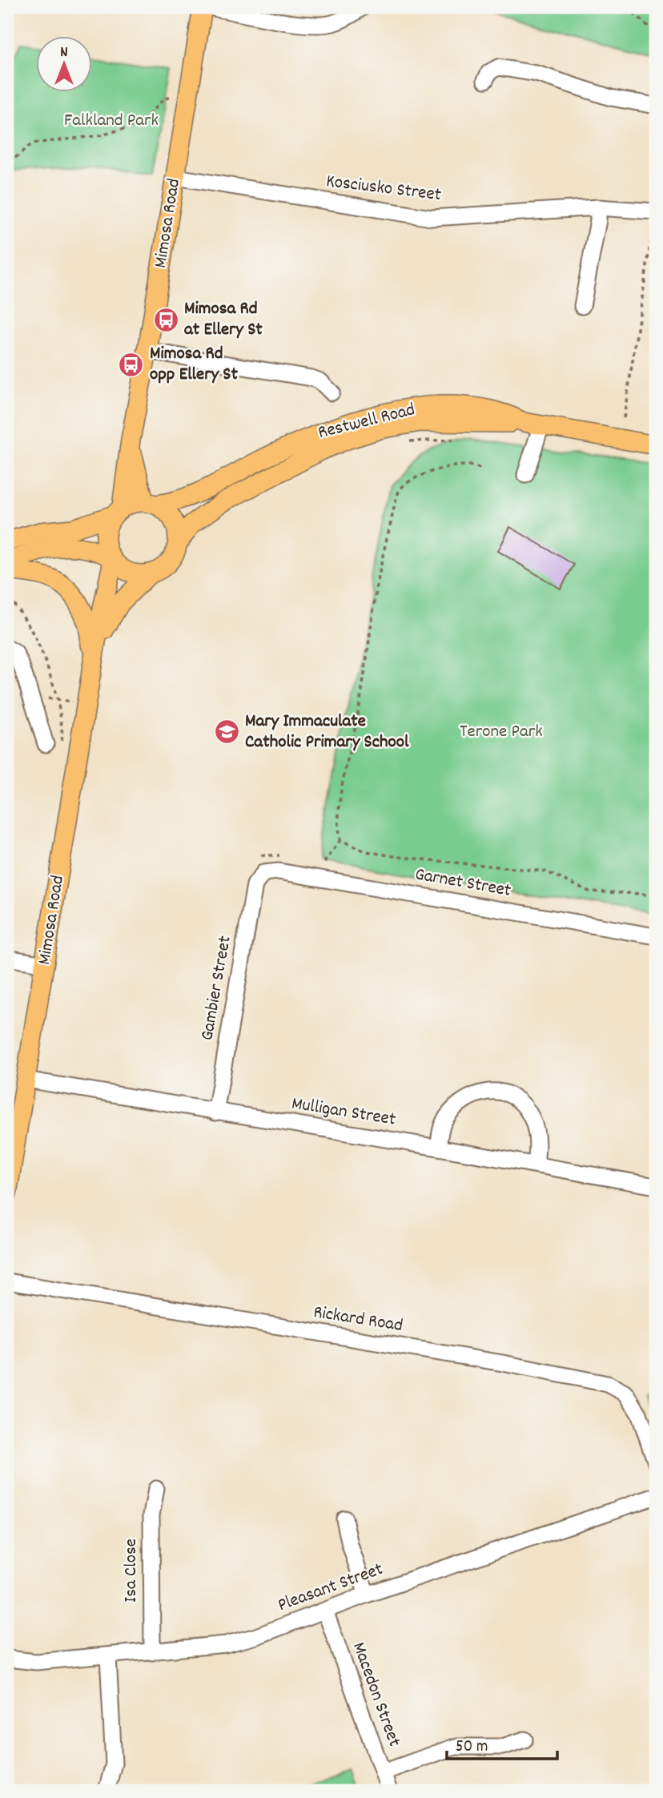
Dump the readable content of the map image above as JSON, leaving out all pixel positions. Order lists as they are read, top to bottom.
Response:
{
  "streets": {
    "main road": ["Mimosa Road", "Restwell Road"],
    "street": [
      "Kosciusko Street",
      "Garnet Street",
      "Gambier Street",
      "Mulligan Street",
      "Rickard Road",
      "Isa Close",
      "Pleasant Street",
      "Macedon Street"
    ]
  },
  "crossings": [
    ["Kosciusko Street", "Mimosa Road"],
    ["Mimosa Road", "Restwell Road"],
    ["Mimosa Road", "Mulligan Street"],
    ["Garnet Street", "Gambier Street"],
    ["Gambier Street", "Mulligan Street"],
    ["Isa Close", "Pleasant Street"],
    ["Pleasant Street", "Macedon Street"]
  ],
  "parks": ["Falkland Park", "Terone Park"],
  "places": {
    "bus stop": ["Mimosa Rd at Ellery St", "Mimosa Rd opp Ellery St"],
    "school or university": ["Mary Immaculate Catholic Primary School"]
  },
  "scale_bar": "50 m",
  "north": "top"
}
